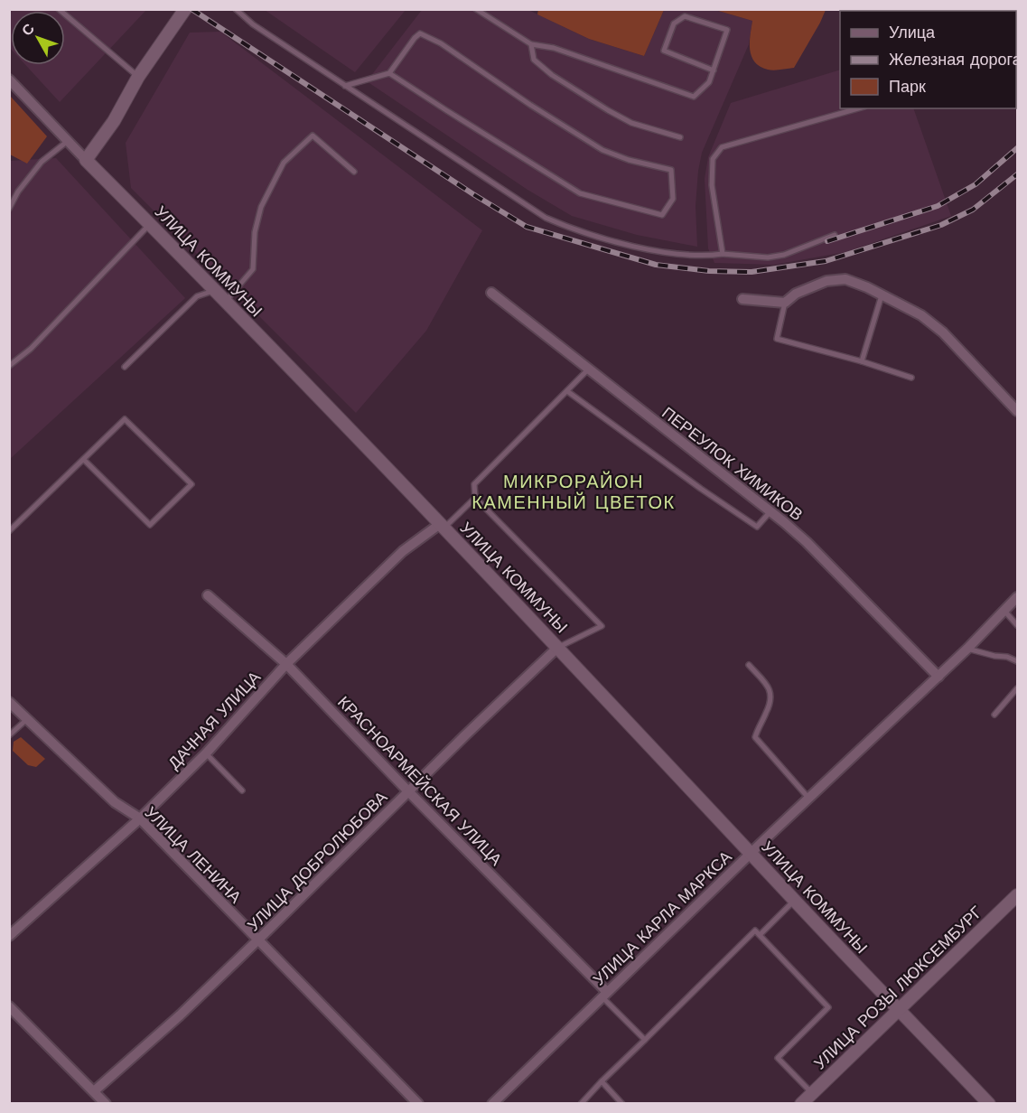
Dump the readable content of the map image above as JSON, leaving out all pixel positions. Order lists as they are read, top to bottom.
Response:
{
  "streets": {
    "street": [
      "УЛИЦА КОММУНЫ",
      "ПЕРЕУЛОК ХИМИКОВ",
      "ДАЧНАЯ УЛИЦА",
      "КРАСНОАРМЕЙСКАЯ УЛИЦА",
      "УЛИЦА ЛЕНИНА",
      "УЛИЦА ДОБРОЛЮБОВА",
      "УЛИЦА КАРЛА МАРКСА",
      "УЛИЦА РОЗЫ ЛЮКСЕМБУРГ"
    ]
  },
  "crossings": [
    ["УЛИЦА КОММУНЫ", "ДАЧНАЯ УЛИЦА"],
    ["УЛИЦА КОММУНЫ", "УЛИЦА ДОБРОЛЮБОВА"],
    ["УЛИЦА КОММУНЫ", "УЛИЦА КАРЛА МАРКСА"],
    ["УЛИЦА КОММУНЫ", "УЛИЦА РОЗЫ ЛЮКСЕМБУРГ"],
    ["ПЕРЕУЛОК ХИМИКОВ", "УЛИЦА КАРЛА МАРКСА"],
    ["ДАЧНАЯ УЛИЦА", "КРАСНОАРМЕЙСКАЯ УЛИЦА"],
    ["ДАЧНАЯ УЛИЦА", "УЛИЦА ЛЕНИНА"],
    ["КРАСНОАРМЕЙСКАЯ УЛИЦА", "УЛИЦА ДОБРОЛЮБОВА"],
    ["КРАСНОАРМЕЙСКАЯ УЛИЦА", "УЛИЦА КАРЛА МАРКСА"],
    ["УЛИЦА ЛЕНИНА", "УЛИЦА ДОБРОЛЮБОВА"]
  ],
  "districts": ["МИКРОРАЙОН КАМЕННЫЙ ЦВЕТОК"],
  "legend": ["Улица", "Железная дорога", "Парк"],
  "north": "top left"
}
